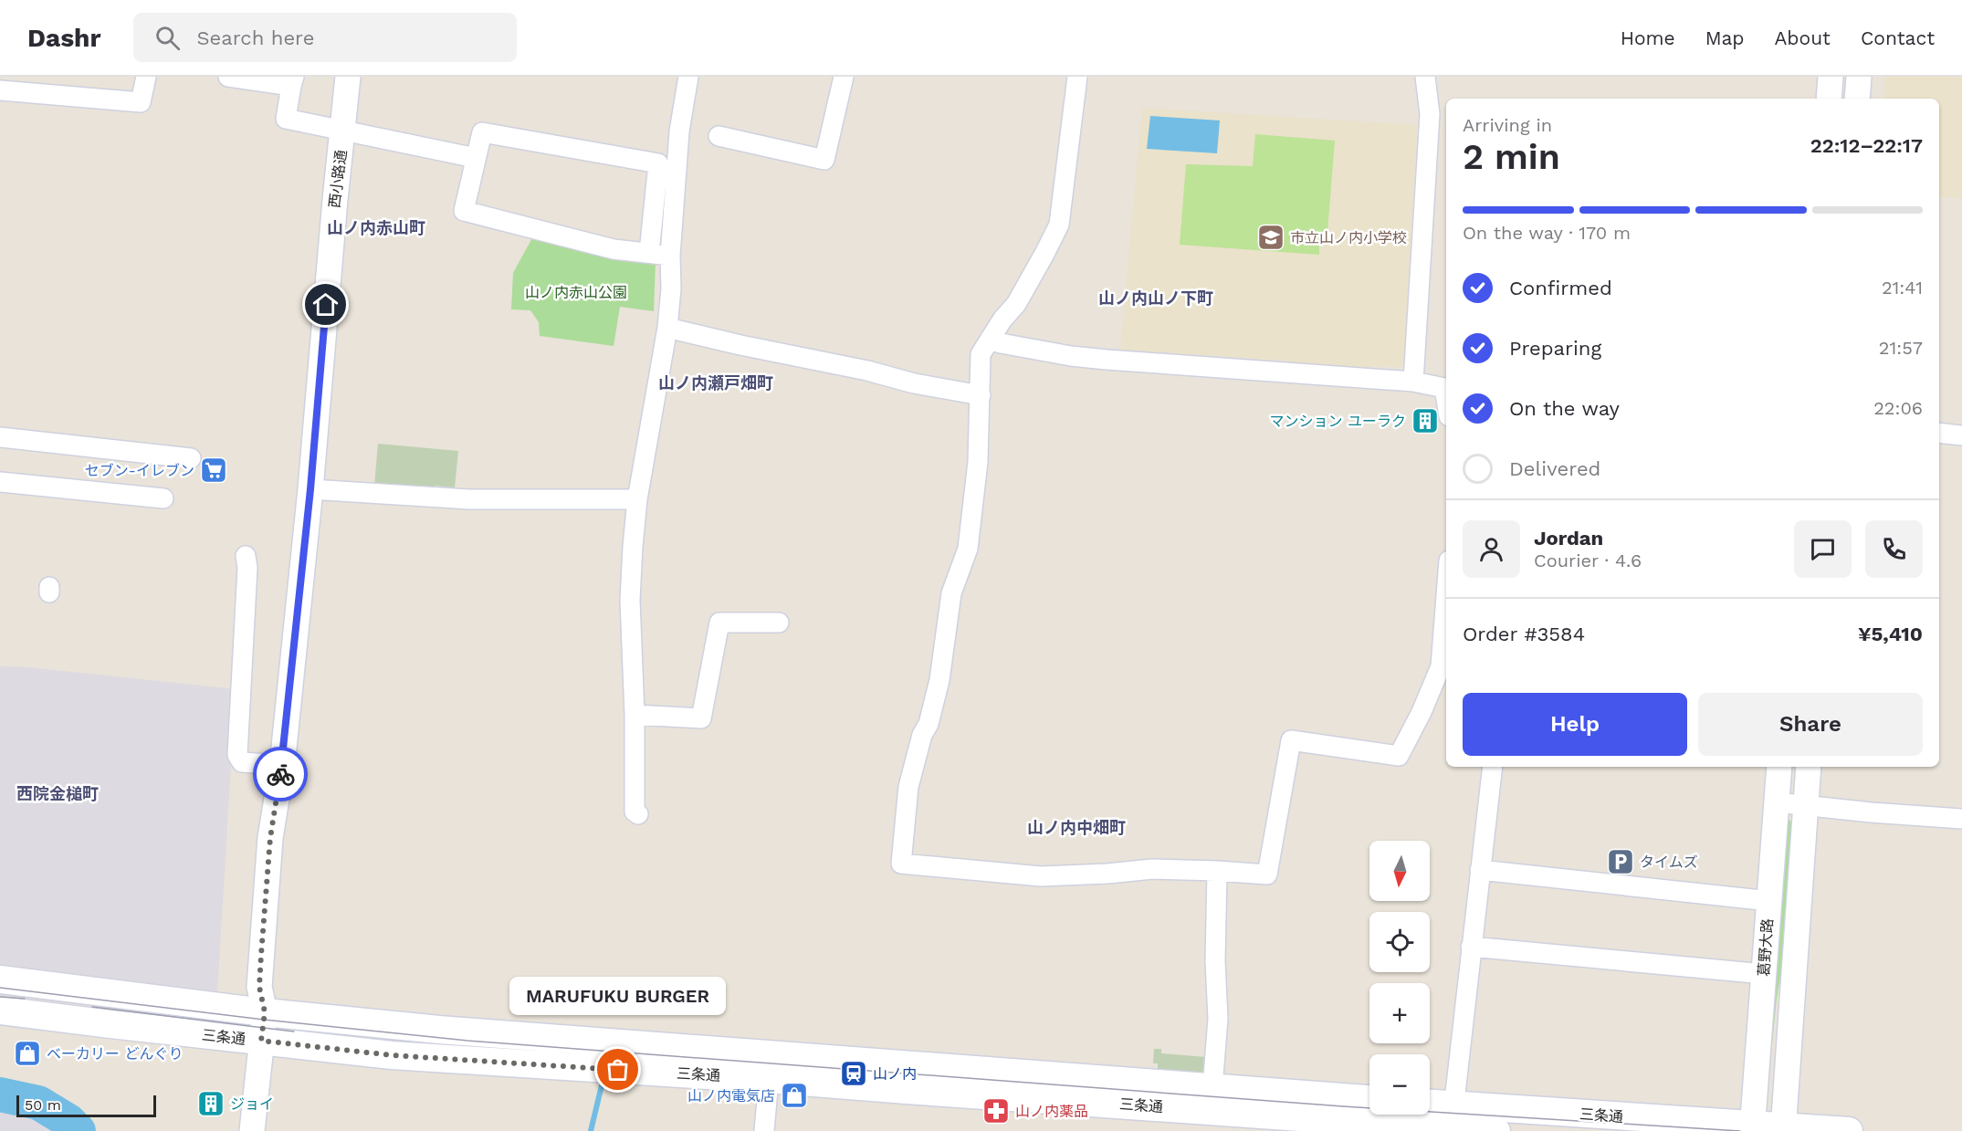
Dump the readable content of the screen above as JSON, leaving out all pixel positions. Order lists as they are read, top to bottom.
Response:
{
  "streets": {
    "main road": ["三条通"],
    "street": ["西小路通", "葛野大路"]
  },
  "crossings": [
    ["西小路通", "三条通"],
    ["葛野大路", "三条通"]
  ],
  "districts": [
    "山ノ内赤山町",
    "山ノ内山ノ下町",
    "山ノ内瀬戸畑町",
    "西院金槌町",
    "山ノ内中畑町"
  ],
  "parks": ["山ノ内赤山公園"],
  "places": {
    "school or university": ["市立山ノ内小学校"],
    "building": ["マンション ユーラク", "ジョイ"],
    "supermarket": ["セブン-イレブン"],
    "parking": ["タイムズ"],
    "shop": ["ベーカリー どんぐり", "山ノ内電気店"],
    "other": ["MARUFUKU BURGER"],
    "station": ["山ノ内"],
    "pharmacy": ["山ノ内薬品"]
  },
  "scale_bar": "50 m",
  "north": "bottom",
  "page": {
    "header": "Dashr",
    "search": "Search here",
    "nav": [
      "Home",
      "Map",
      "About",
      "Contact"
    ],
    "heading": ["2 min", "Arriving in", "22:12–22:17"],
    "panel": [
      "Jordan",
      "Courier · 4.6",
      "Order #3584",
      "¥5,410"
    ],
    "bar": "On the way · 170 m",
    "list": [
      ["Confirmed", "21:41"],
      ["Preparing", "21:57"],
      ["On the way", "22:06"],
      "Delivered"
    ],
    "buttons": ["Help", "Share"],
    "map_buttons": ["+", "−"],
    "bubble": "MARUFUKU BURGER",
    "scale": "50 m"
  }
}
